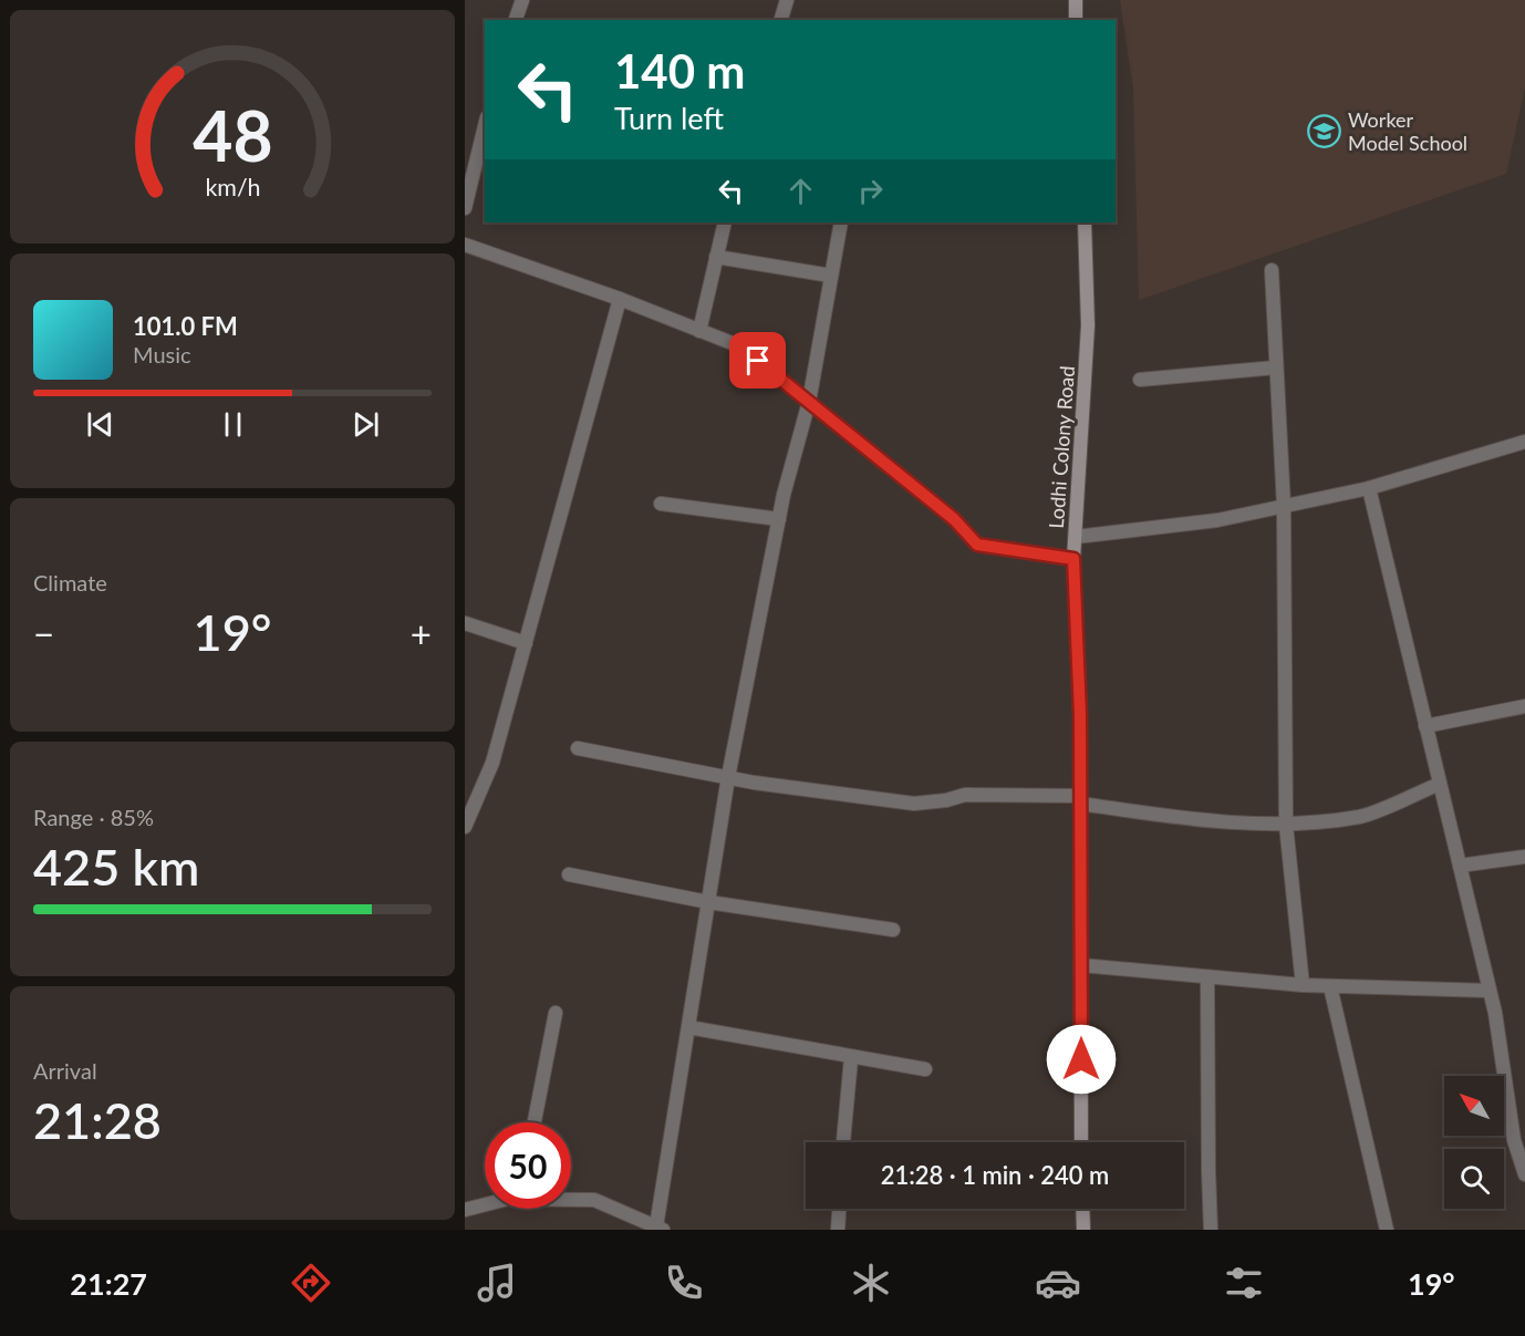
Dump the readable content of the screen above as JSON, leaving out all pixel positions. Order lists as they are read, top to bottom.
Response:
{
  "streets": {
    "main road": ["Lodhi Colony Road"]
  },
  "places": {
    "school or university": ["Worker Model School"]
  },
  "north": "top left",
  "page": {
    "turn": ["140 m", "Turn left"],
    "song": ["101.0 FM", "Music"],
    "tile": [
      "Climate",
      ["Range · 85%", "425 km"],
      ["Arrival", "21:28"]
    ],
    "heat": ["−", "19°", "+"],
    "limit": "50",
    "trip": "21:28 · 1 min · 240 m",
    "tabs": ["21:27", "19°"],
    "gauge": ["48", "km/h"]
  }
}
